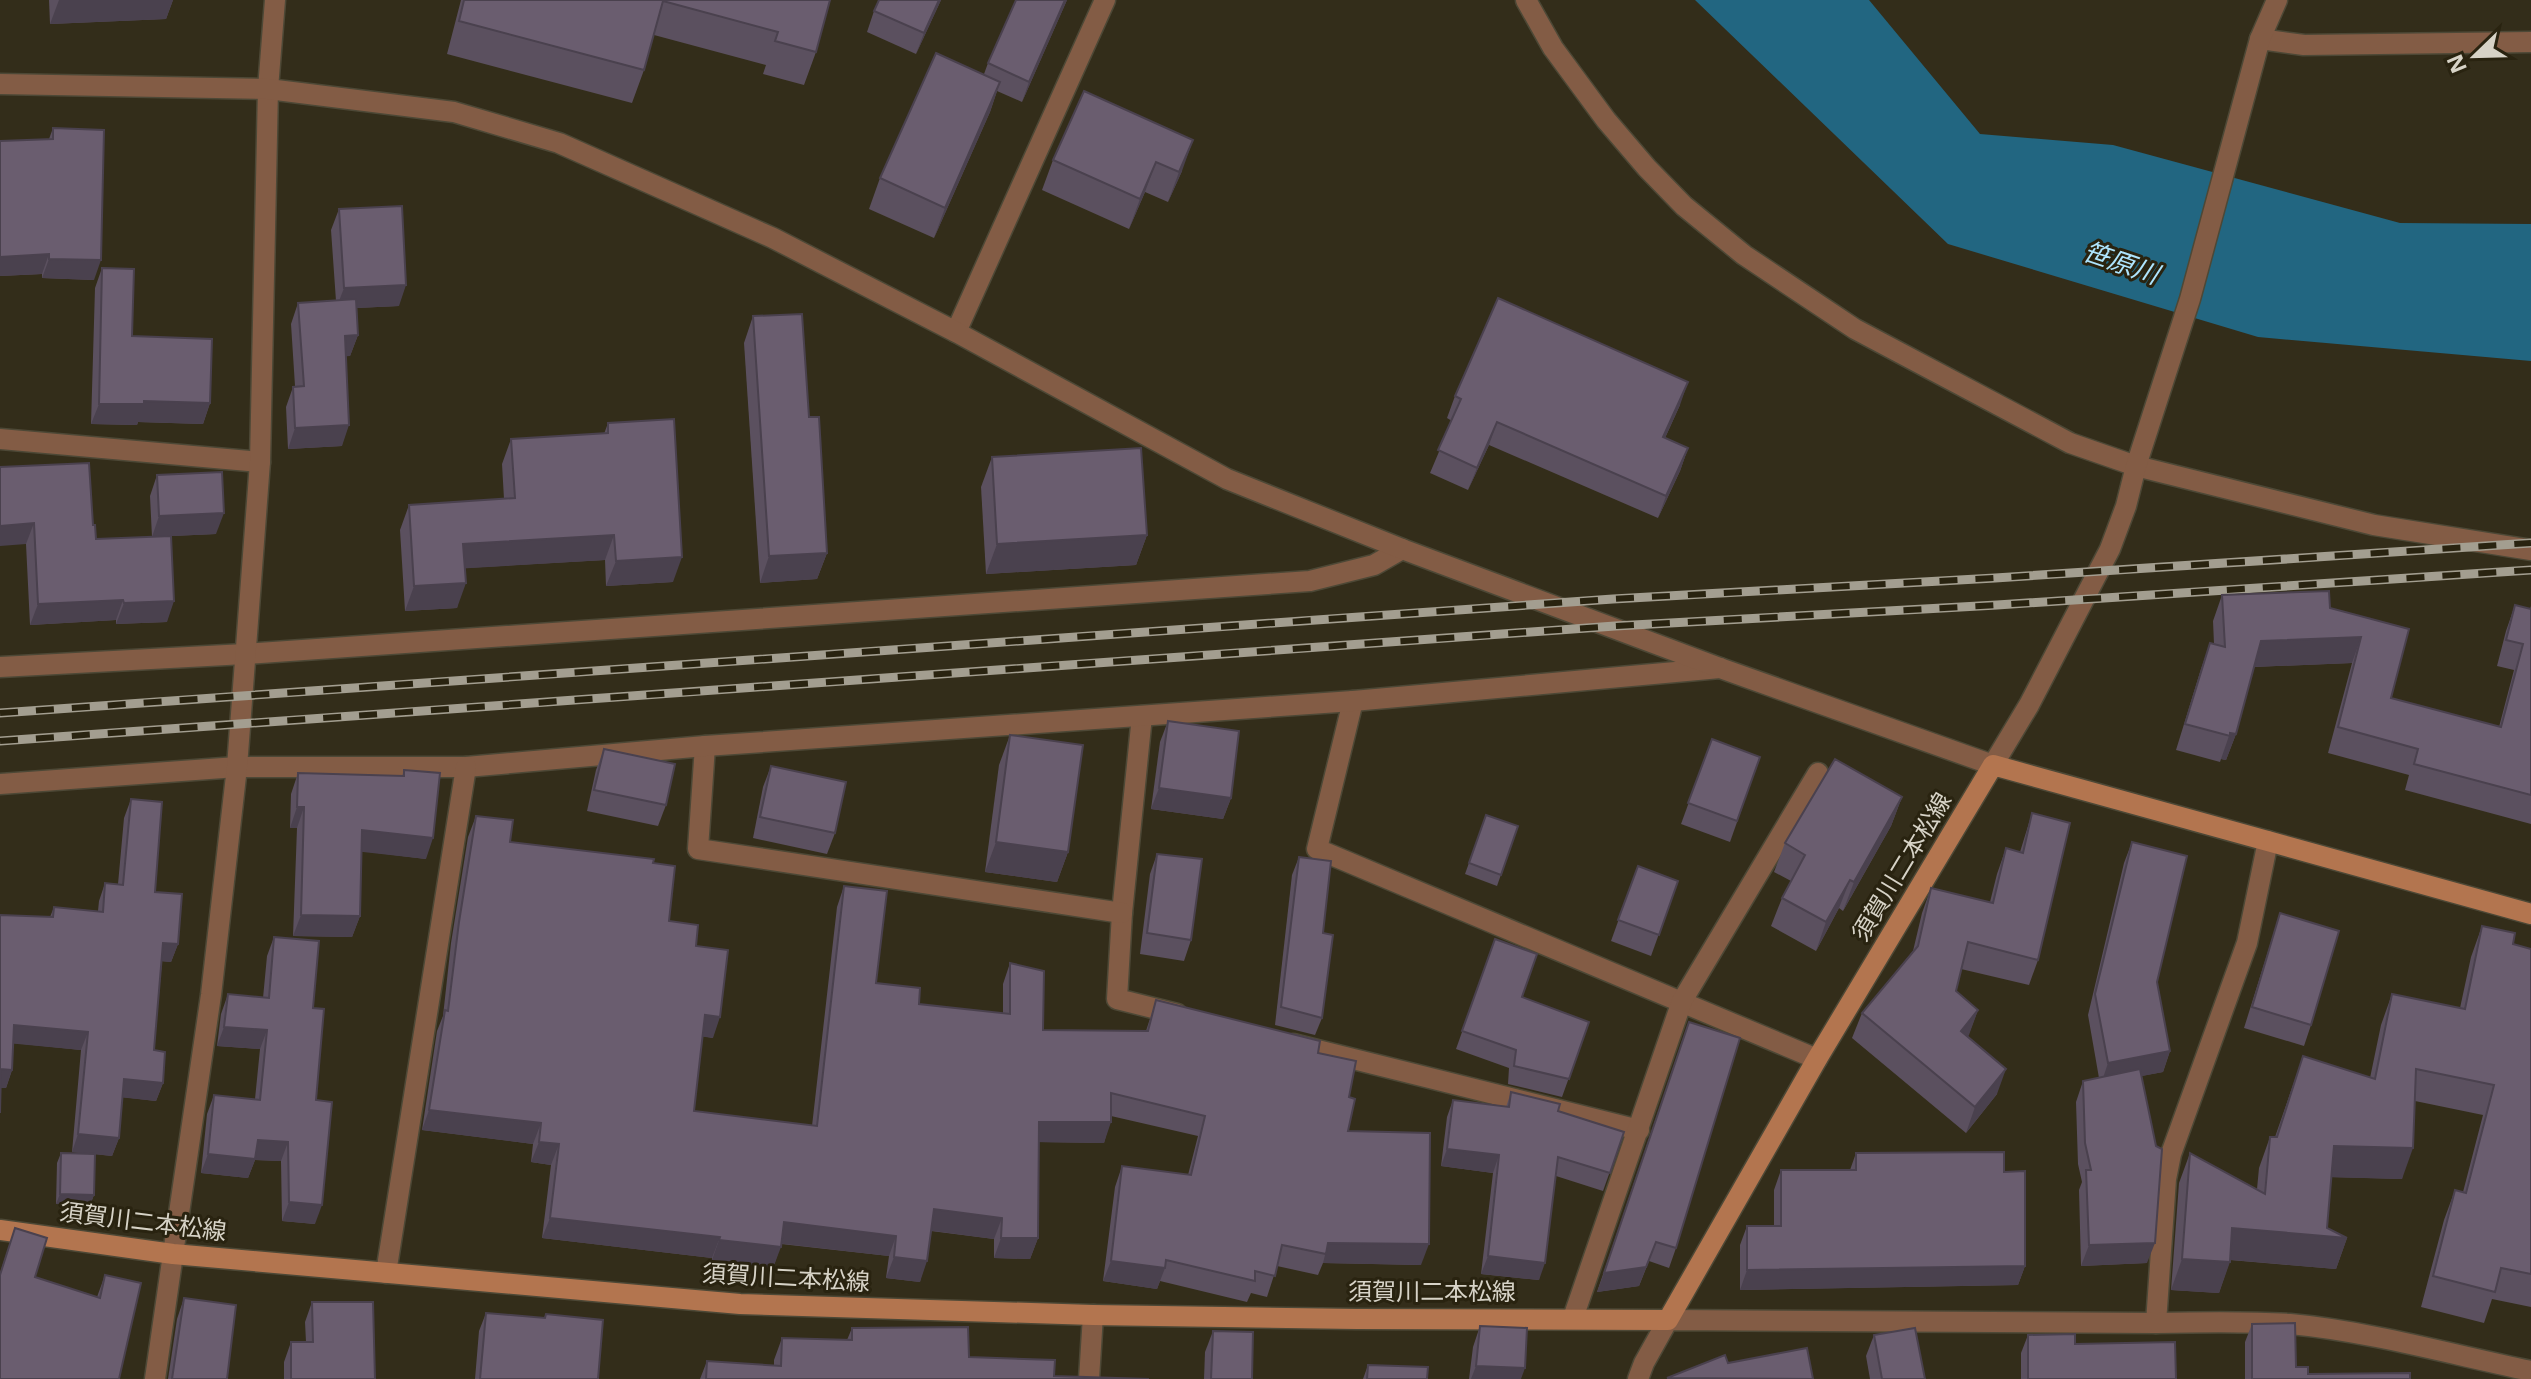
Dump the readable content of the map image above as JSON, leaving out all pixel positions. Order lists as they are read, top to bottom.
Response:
{
  "streets": {
    "main road": ["須賀川二本松線"]
  },
  "water": ["笹原川"],
  "north": "bottom left"
}
